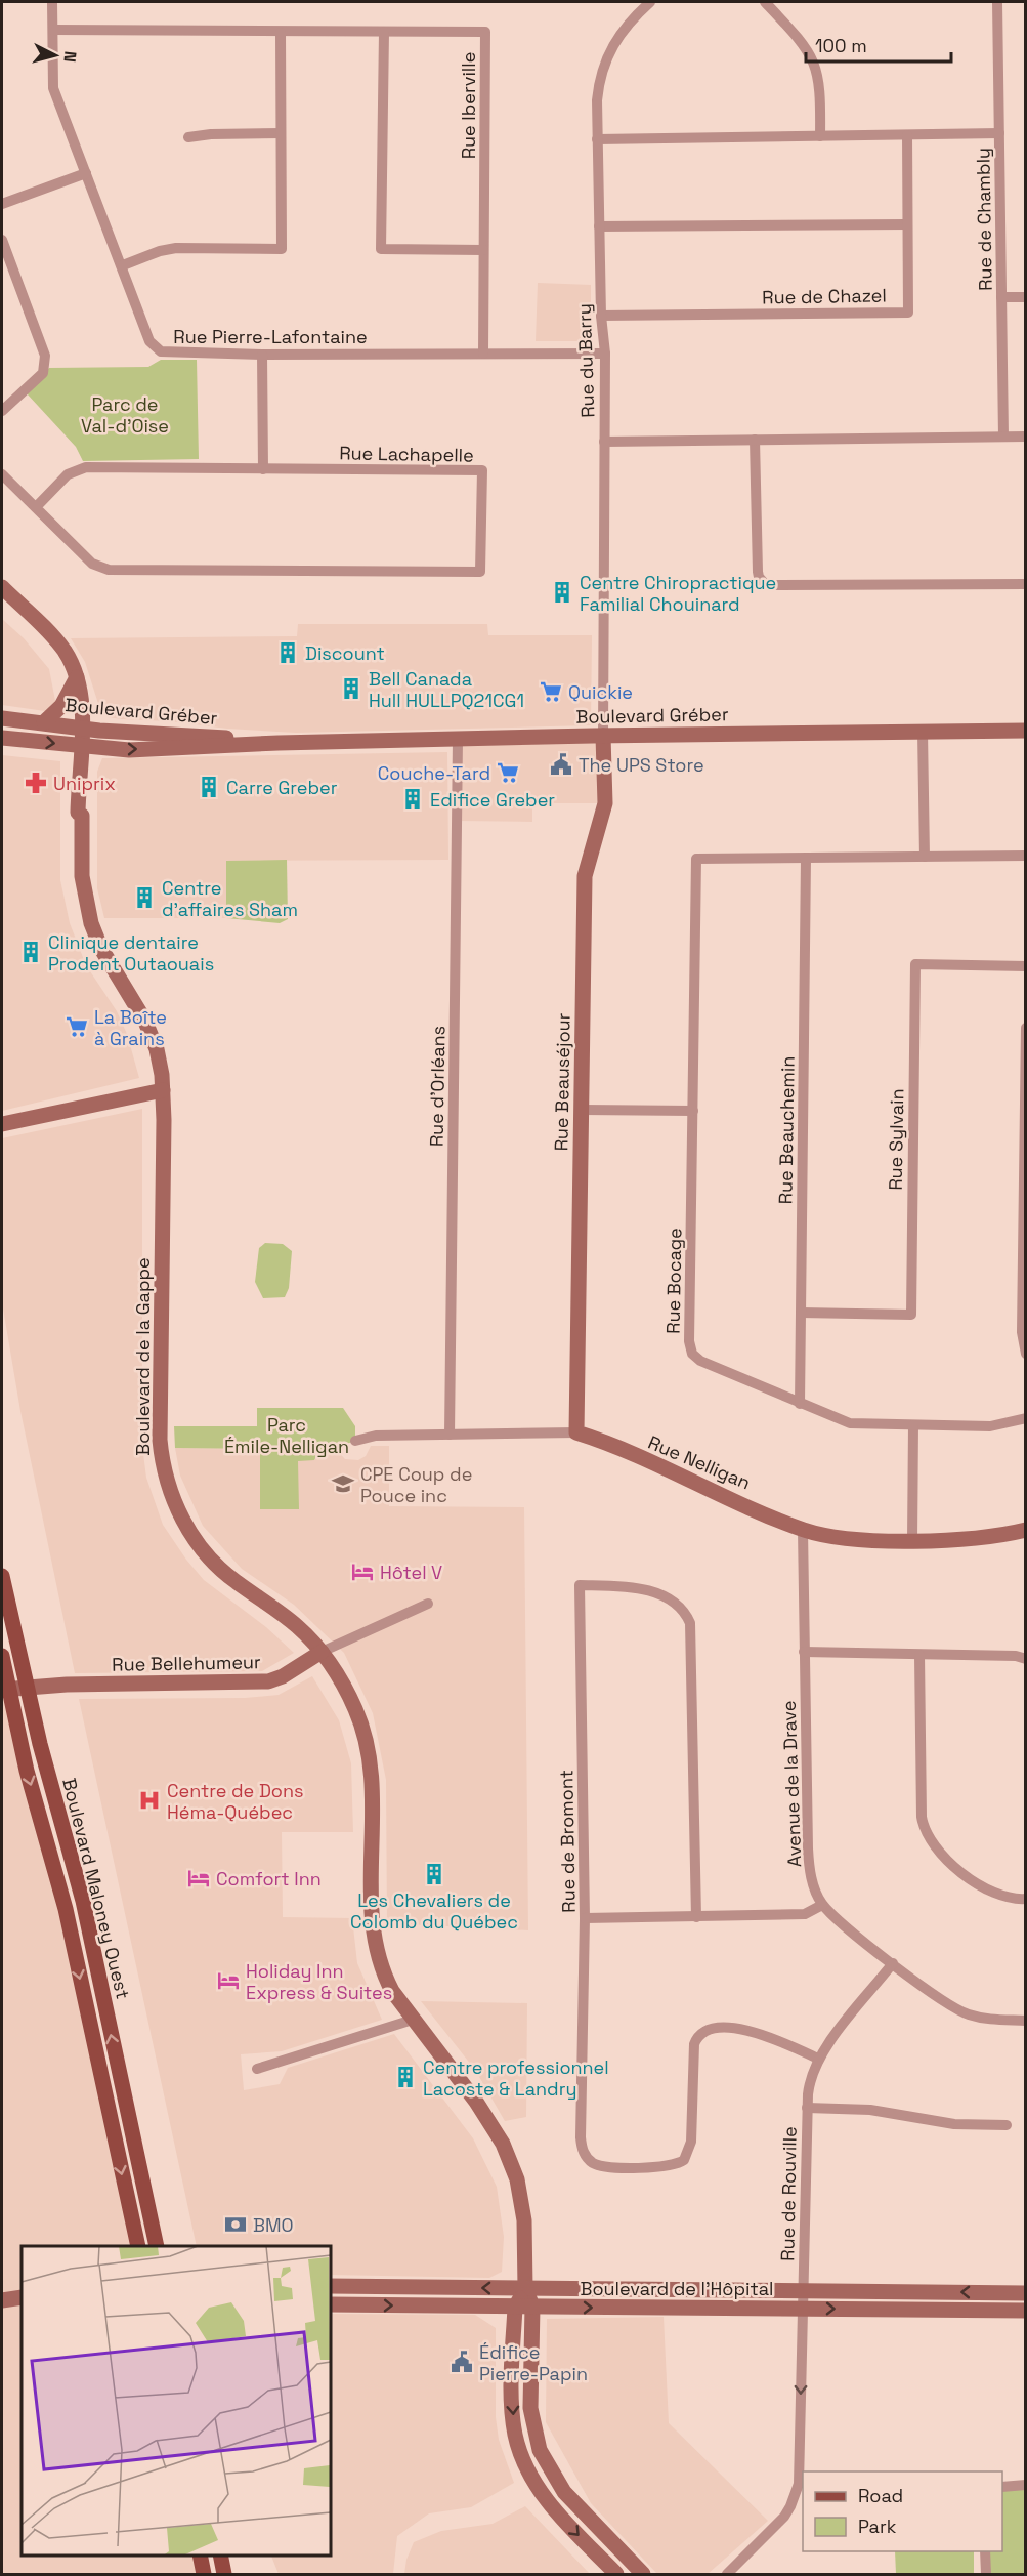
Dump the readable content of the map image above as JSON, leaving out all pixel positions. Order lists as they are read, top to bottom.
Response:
{
  "streets": {
    "main road": ["Boulevard Maloney Ouest"],
    "street": [
      "Rue Iberville",
      "Rue de Chambly",
      "Rue de Chazel",
      "Rue Pierre-Lafontaine",
      "Rue du Barry",
      "Rue Lachapelle",
      "Boulevard Gréber",
      "Rue Beauséjour",
      "Rue d'Orléans",
      "Rue Beauchemin",
      "Rue Sylvain",
      "Rue Bocage",
      "Boulevard de la Gappe",
      "Rue Nelligan",
      "Rue Bellehumeur",
      "Avenue de la Drave",
      "Rue de Bromont",
      "Rue de Rouville",
      "Boulevard de l'Hôpital"
    ]
  },
  "crossings": [
    ["Rue Iberville", "Rue Pierre-Lafontaine"],
    ["Rue de Chazel", "Rue du Barry"],
    ["Rue Pierre-Lafontaine", "Rue du Barry"],
    ["Rue du Barry", "Boulevard Gréber"],
    ["Rue du Barry", "Rue Beauséjour"],
    ["Boulevard Gréber", "Rue Beauséjour"],
    ["Boulevard Gréber", "Rue d'Orléans"],
    ["Boulevard Gréber", "Boulevard de la Gappe"],
    ["Rue Beauséjour", "Rue Nelligan"],
    ["Rue d'Orléans", "Rue Nelligan"],
    ["Rue Beauchemin", "Rue Sylvain"],
    ["Rue Beauchemin", "Rue Bocage"],
    ["Boulevard de la Gappe", "Rue Bellehumeur"],
    ["Boulevard de la Gappe", "Boulevard de l'Hôpital"],
    ["Rue Nelligan", "Avenue de la Drave"],
    ["Rue Bellehumeur", "Boulevard Maloney Ouest"],
    ["Avenue de la Drave", "Rue de Rouville"],
    ["Rue de Bromont", "Rue de Rouville"],
    ["Rue de Rouville", "Boulevard de l'Hôpital"]
  ],
  "one_way": ["Rue de Rouville"],
  "parks": ["Parc de Val-d'Oise", "Parc Émile-Nelligan"],
  "places": {
    "building": [
      "Centre Chiropractique Familial Chouinard",
      "Discount",
      "Bell Canada Hull HULLPQ21CG1",
      "Carre Greber",
      "Edifice Greber",
      "Centre d'affaires Sham",
      "Clinique dentaire Prodent Outaouais",
      "Les Chevaliers de Colomb du Québec",
      "Centre professionnel Lacoste & Landry"
    ],
    "supermarket": ["Quickie", "Couche-Tard", "La Boîte à Grains"],
    "public building": ["The UPS Store", "Édifice Pierre-Papin"],
    "pharmacy": ["Uniprix"],
    "school or university": ["CPE Coup de Pouce inc"],
    "hotel": ["Hôtel V", "Comfort Inn", "Holiday Inn Express & Suites"],
    "hospital": ["Centre de Dons Héma-Québec"],
    "bank": ["BMO"]
  },
  "legend": ["Road", "Park"],
  "scale_bar": "100 m",
  "north": "right"
}
